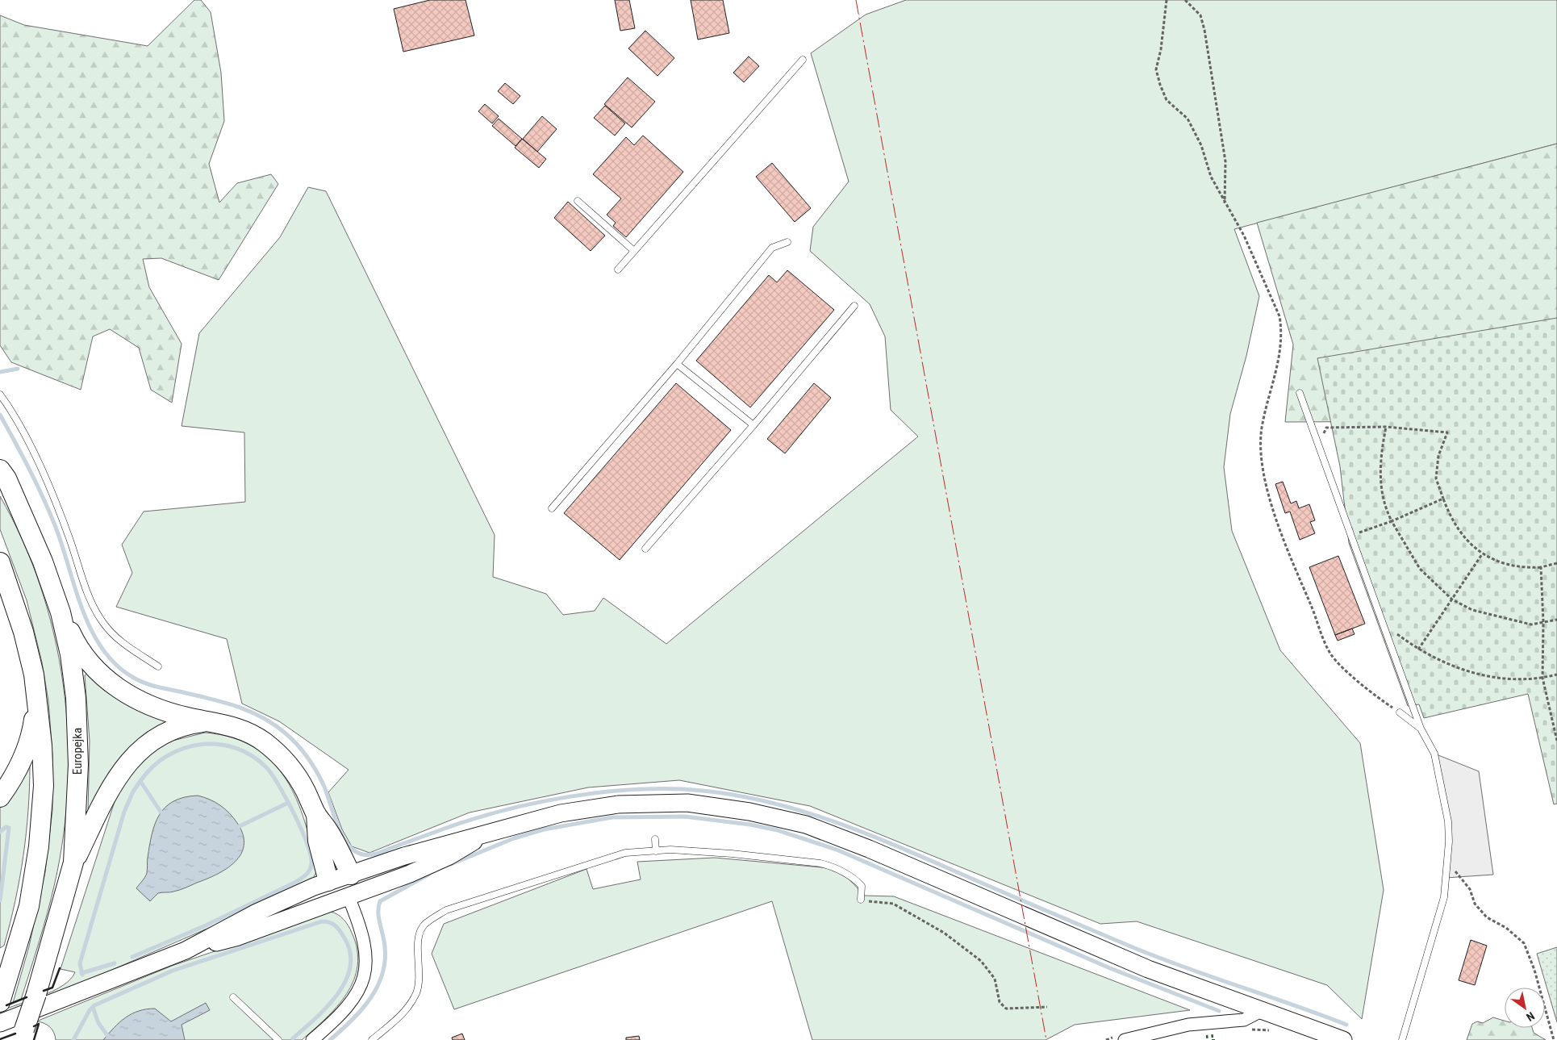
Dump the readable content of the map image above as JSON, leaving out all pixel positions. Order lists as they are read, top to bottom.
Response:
{
  "streets": {
    "main road": ["Europejka"]
  },
  "north": "bottom right"
}
